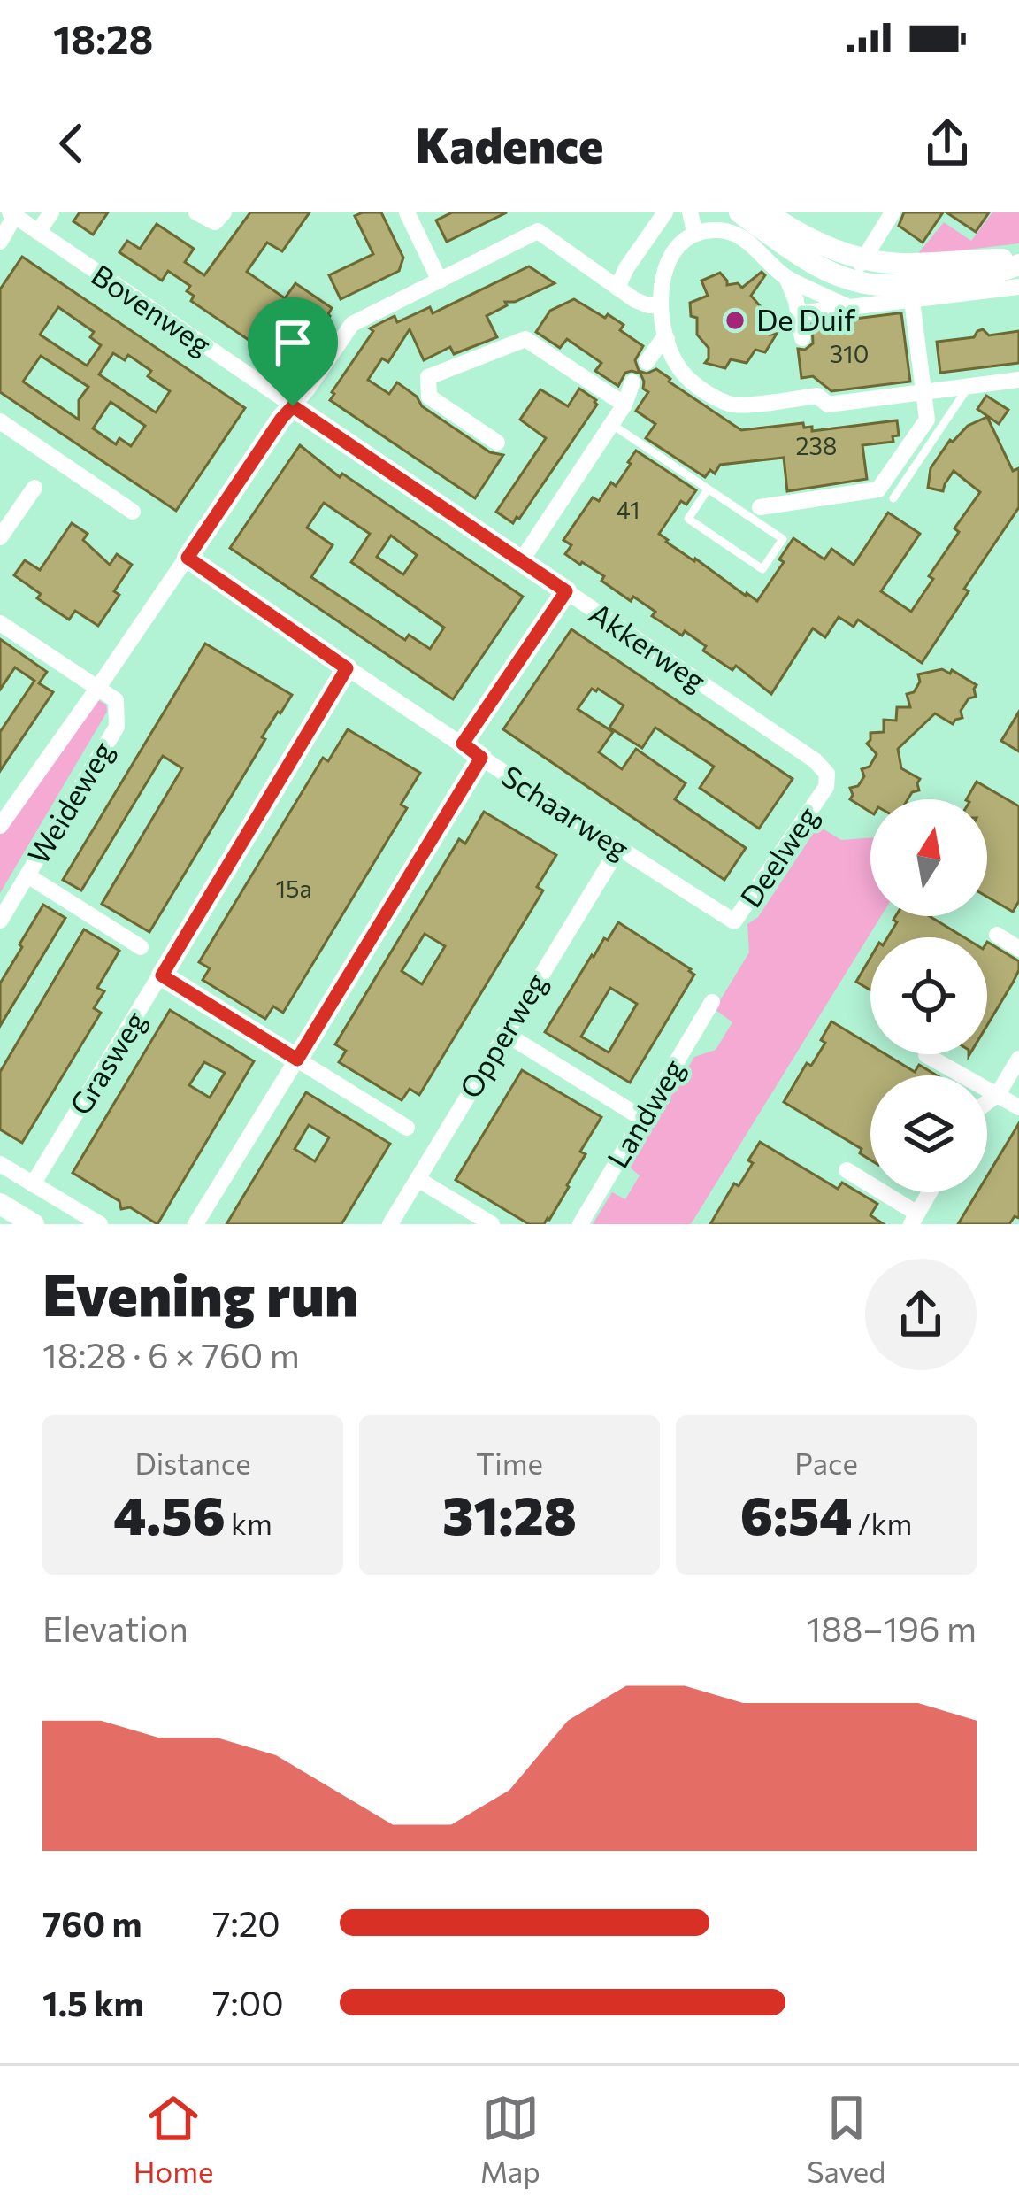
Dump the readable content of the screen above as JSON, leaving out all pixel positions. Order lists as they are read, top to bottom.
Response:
{
  "streets": {
    "street": [
      "Bovenweg",
      "Akkerweg",
      "Weideweg",
      "Schaarweg",
      "Deelweg",
      "Opperweg",
      "Grasweg",
      "Landweg"
    ]
  },
  "crossings": [
    ["Bovenweg", "Akkerweg"],
    ["Bovenweg", "Weideweg"],
    ["Akkerweg", "Weideweg"],
    ["Akkerweg", "Deelweg"],
    ["Weideweg", "Schaarweg"],
    ["Schaarweg", "Deelweg"],
    ["Schaarweg", "Opperweg"],
    ["Schaarweg", "Grasweg"]
  ],
  "places": ["De Duif"],
  "house_numbers": [
    "310",
    "238",
    "41",
    "15a"
  ],
  "north": "top",
  "page": {
    "status": "18:28",
    "header": "Kadence",
    "heading": ["Evening run", "18:28 · 6 × 760 m"],
    "stats": [
      ["Distance", "4.56 km"],
      ["Time", "31:28"],
      ["Pace", "6:54 /km"]
    ],
    "chart": ["Elevation", "188–196 m"],
    "list": [
      {
        "name": "760 m",
        "note": "7:20"
      },
      {
        "name": "1.5 km",
        "note": "7:00"
      }
    ],
    "tabs": ["Home", "Map", "Saved"]
  }
}
